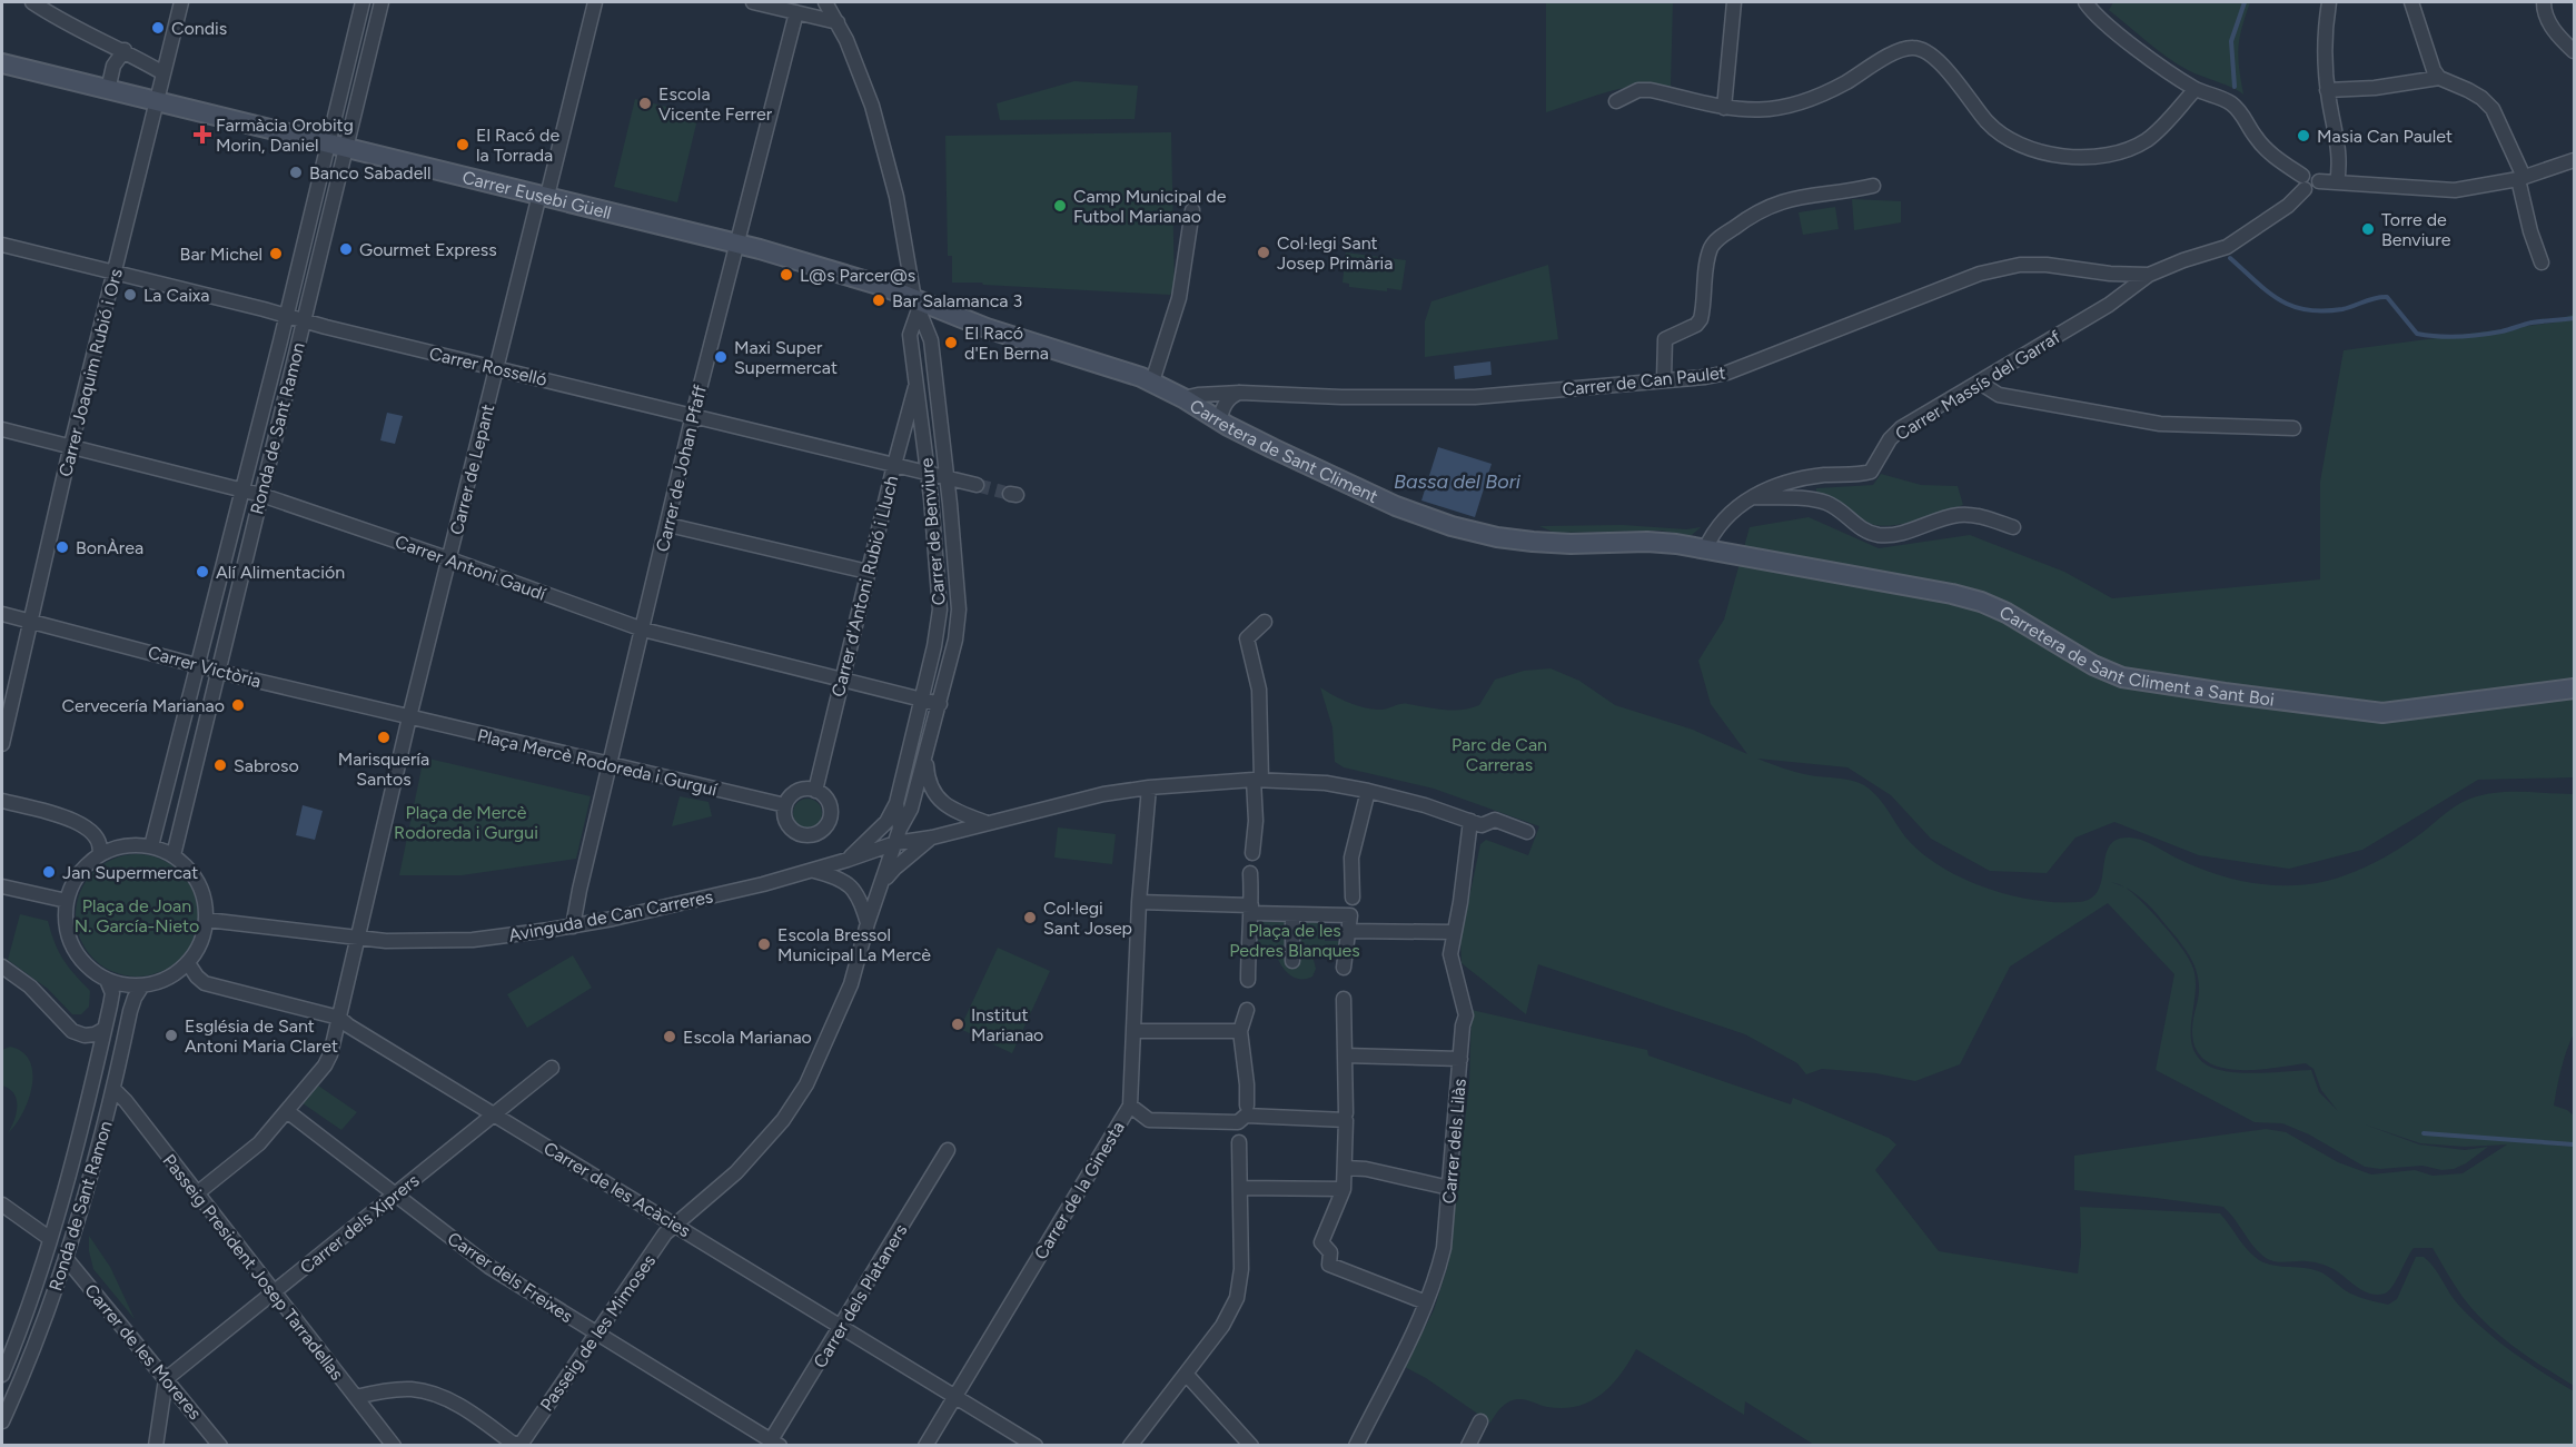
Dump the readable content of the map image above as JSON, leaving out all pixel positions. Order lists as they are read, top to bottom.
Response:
{
  "streets": {
    "street": [
      "Carrer Eusebi Güell",
      "Carrer Rosselló",
      "Carrer Joaquim Rubió i Ors",
      "Carrer de Can Paulet",
      "Carrer Massís del Garraf",
      "Ronda de Sant Ramon",
      "Carretera de Sant Climent",
      "Carrer de Johan Pfaff",
      "Carrer de Lepant",
      "Carrer de Benviure",
      "Carrer Antoni Gaudí",
      "Carrer d'Antoni Rubió i Lluch",
      "Carretera de Sant Climent a Sant Boi",
      "Carrer Victòria",
      "Plaça Mercè Rodoreda i Gurguí",
      "Avinguda de Can Carreres",
      "Carrer dels Lilàs",
      "Carrer de les Acàcies",
      "Carrer de la Ginesta",
      "Carrer dels Xiprers",
      "Passeig President Josep Tarradellas",
      "Carrer dels Freixes",
      "Carrer dels Plataners",
      "Passeig de les Mimoses",
      "Carrer de les Moreres"
    ]
  },
  "crossings": [
    ["Carrer Eusebi Güell", "Carrer Joaquim Rubió i Ors"],
    ["Carrer Eusebi Güell", "Ronda de Sant Ramon"],
    ["Carrer Eusebi Güell", "Carretera de Sant Climent"],
    ["Carrer Eusebi Güell", "Carrer de Johan Pfaff"],
    ["Carrer Eusebi Güell", "Carrer de Lepant"],
    ["Carrer Eusebi Güell", "Carrer de Benviure"],
    ["Carrer Rosselló", "Carrer Joaquim Rubió i Ors"],
    ["Carrer Rosselló", "Ronda de Sant Ramon"],
    ["Carrer Rosselló", "Carrer de Johan Pfaff"],
    ["Carrer Rosselló", "Carrer de Lepant"],
    ["Carrer Rosselló", "Carrer de Benviure"],
    ["Carrer Rosselló", "Carrer d'Antoni Rubió i Lluch"],
    ["Carrer Joaquim Rubió i Ors", "Carrer Antoni Gaudí"],
    ["Carrer Joaquim Rubió i Ors", "Carrer Victòria"],
    ["Carrer de Can Paulet", "Carrer Massís del Garraf"],
    ["Carrer de Can Paulet", "Carretera de Sant Climent"],
    ["Ronda de Sant Ramon", "Carrer Antoni Gaudí"],
    ["Ronda de Sant Ramon", "Carrer Victòria"],
    ["Ronda de Sant Ramon", "Avinguda de Can Carreres"],
    ["Ronda de Sant Ramon", "Carrer de les Acàcies"],
    ["Ronda de Sant Ramon", "Passeig President Josep Tarradellas"],
    ["Ronda de Sant Ramon", "Carrer de les Moreres"],
    ["Carretera de Sant Climent", "Carrer de Benviure"],
    ["Carretera de Sant Climent", "Carretera de Sant Climent a Sant Boi"],
    ["Carrer de Johan Pfaff", "Carrer Antoni Gaudí"],
    ["Carrer de Johan Pfaff", "Plaça Mercè Rodoreda i Gurguí"],
    ["Carrer de Johan Pfaff", "Avinguda de Can Carreres"],
    ["Carrer de Lepant", "Carrer Antoni Gaudí"],
    ["Carrer de Lepant", "Carrer Victòria"],
    ["Carrer de Lepant", "Plaça Mercè Rodoreda i Gurguí"],
    ["Carrer de Lepant", "Avinguda de Can Carreres"],
    ["Carrer de Lepant", "Carrer de les Acàcies"],
    ["Carrer de Lepant", "Passeig President Josep Tarradellas"],
    ["Carrer de Lepant", "Carrer dels Freixes"],
    ["Carrer de Benviure", "Carrer Antoni Gaudí"],
    ["Carrer de Benviure", "Carrer d'Antoni Rubió i Lluch"],
    ["Carrer de Benviure", "Avinguda de Can Carreres"],
    ["Carrer de Benviure", "Passeig de les Mimoses"],
    ["Carrer Antoni Gaudí", "Carrer d'Antoni Rubió i Lluch"],
    ["Carrer d'Antoni Rubió i Lluch", "Plaça Mercè Rodoreda i Gurguí"],
    ["Carrer Victòria", "Plaça Mercè Rodoreda i Gurguí"],
    ["Avinguda de Can Carreres", "Carrer dels Lilàs"],
    ["Avinguda de Can Carreres", "Carrer de les Acàcies"],
    ["Avinguda de Can Carreres", "Carrer de la Ginesta"],
    ["Avinguda de Can Carreres", "Passeig de les Mimoses"],
    ["Carrer de les Acàcies", "Carrer de la Ginesta"],
    ["Carrer de les Acàcies", "Carrer dels Xiprers"],
    ["Carrer de les Acàcies", "Carrer dels Plataners"],
    ["Carrer de les Acàcies", "Passeig de les Mimoses"],
    ["Carrer dels Xiprers", "Passeig President Josep Tarradellas"],
    ["Carrer dels Xiprers", "Carrer dels Freixes"],
    ["Carrer dels Xiprers", "Carrer de les Moreres"],
    ["Carrer dels Freixes", "Carrer dels Plataners"],
    ["Carrer dels Freixes", "Passeig de les Mimoses"]
  ],
  "water": ["Bassa del Bori"],
  "parks": [
    "Parc de Can Carreras",
    "Plaça de Mercè Rodoreda i Gurgui",
    "Plaça de Joan N. García-Nieto",
    "Plaça de les Pedres Blanques"
  ],
  "places": {
    "other": [
      "Condis",
      "Escola Vicente Ferrer",
      "Masia Can Paulet",
      "El Racó de la Torrada",
      "Banco Sabadell",
      "Camp Municipal de Futbol Marianao",
      "Torre de Benviure",
      "Gourmet Express",
      "Col·legi Sant Josep Primària",
      "Bar Michel",
      "L@s Parcer@s",
      "La Caixa",
      "Bar Salamanca 3",
      "El Racó d'En Berna",
      "Maxi Super Supermercat",
      "BonÀrea",
      "Alí Alimentación",
      "Cervecería Marianao",
      "Marisquería Santos",
      "Sabroso",
      "Jan Supermercat",
      "Col·legi Sant Josep",
      "Escola Bressol Municipal La Mercè",
      "Institut Marianao",
      "Església de Sant Antoni Maria Claret",
      "Escola Marianao"
    ],
    "health": ["Farmàcia Orobitg Morin, Daniel"]
  }
}
